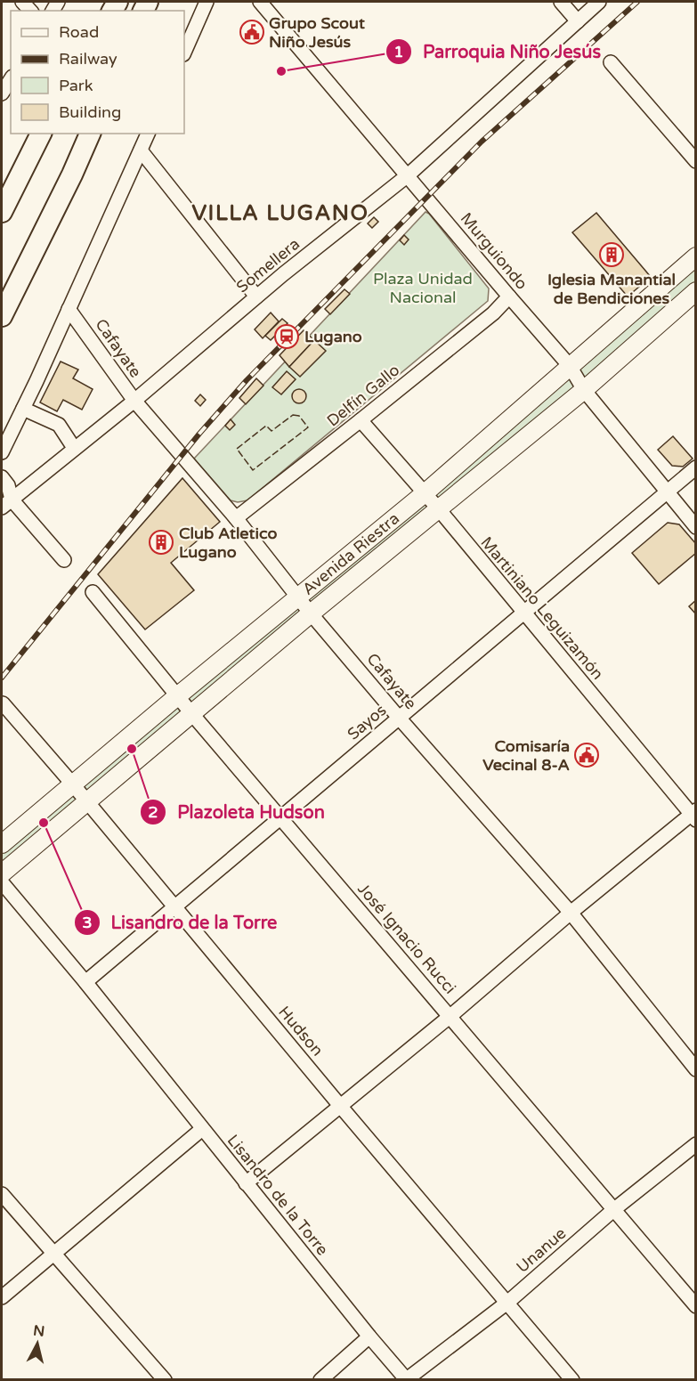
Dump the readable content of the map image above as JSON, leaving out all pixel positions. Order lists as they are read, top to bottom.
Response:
{
  "streets": {
    "main road": ["Avenida Riestra"],
    "street": [
      "Murguiondo",
      "Somellera",
      "Cafayate",
      "Delfín Gallo",
      "Martiniano Leguizamón",
      "Sayos",
      "José Ignacio Rucci",
      "Hudson",
      "Lisandro de la Torre",
      "Unanue"
    ]
  },
  "crossings": [
    ["Murguiondo", "Somellera"],
    ["Murguiondo", "Delfín Gallo"],
    ["Murguiondo", "Avenida Riestra"],
    ["Murguiondo", "Sayos"],
    ["Somellera", "Cafayate"],
    ["Cafayate", "Delfín Gallo"],
    ["Cafayate", "Avenida Riestra"],
    ["Cafayate", "Sayos"],
    ["Delfín Gallo", "Martiniano Leguizamón"],
    ["Avenida Riestra", "Martiniano Leguizamón"],
    ["Avenida Riestra", "José Ignacio Rucci"],
    ["Avenida Riestra", "Hudson"],
    ["Martiniano Leguizamón", "Sayos"],
    ["Sayos", "José Ignacio Rucci"],
    ["Sayos", "Hudson"],
    ["Sayos", "Lisandro de la Torre"],
    ["José Ignacio Rucci", "Unanue"],
    ["Hudson", "Unanue"],
    ["Lisandro de la Torre", "Unanue"]
  ],
  "districts": ["VILLA LUGANO"],
  "parks": ["Plaza Unidad Nacional"],
  "places": {
    "public building": ["Grupo Scout Niño Jesús", "Comisaría Vecinal 8-A"],
    "other": ["Parroquia Niño Jesús", "Plazoleta Hudson", "Lisandro de la Torre"],
    "building": ["Iglesia Manantial de Bendiciones", "Club Atletico Lugano"],
    "station": ["Lugano"]
  },
  "legend": [
    "Road",
    "Railway",
    "Park",
    "Building"
  ],
  "north": "top"
}
